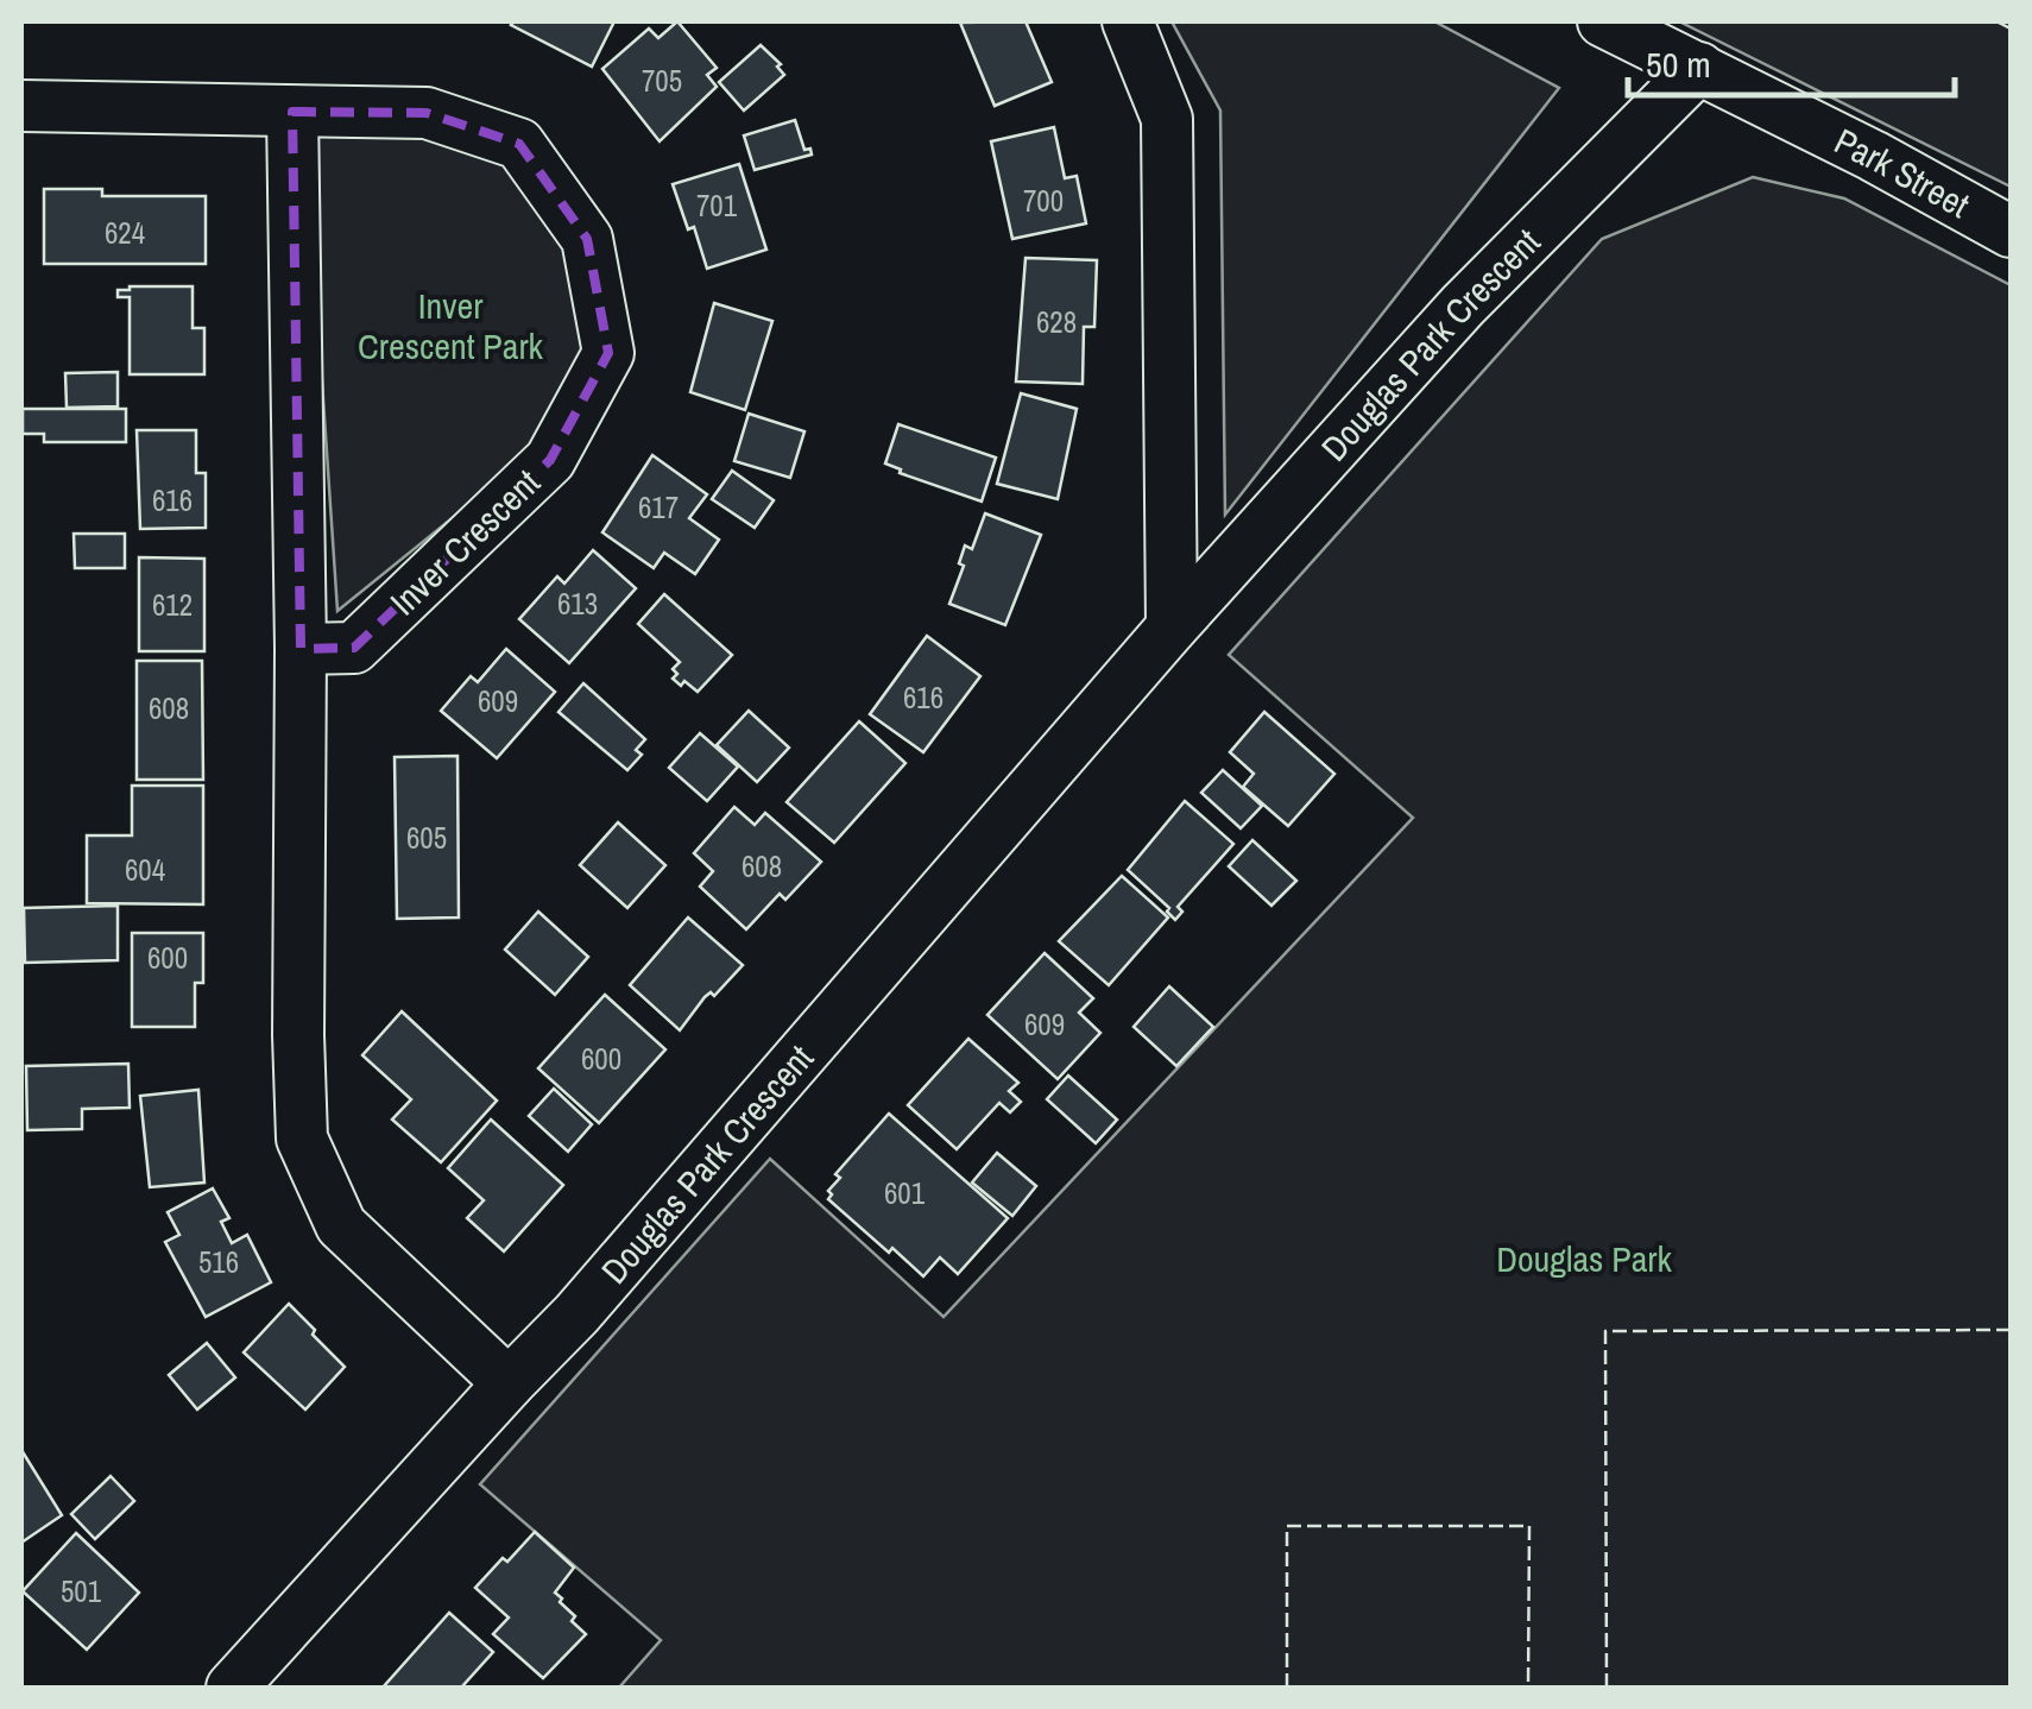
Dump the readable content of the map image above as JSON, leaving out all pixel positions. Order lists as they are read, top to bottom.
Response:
{
  "streets": {
    "street": ["Park Street", "Douglas Park Crescent", "Inver Crescent"]
  },
  "crossings": [
    ["Park Street", "Douglas Park Crescent"]
  ],
  "parks": ["Inver Crescent Park", "Douglas Park"],
  "house_numbers": [
    "705",
    "700",
    "701",
    "624",
    "628",
    "616",
    "617",
    "613",
    "612",
    "616",
    "609",
    "608",
    "605",
    "608",
    "604",
    "600",
    "609",
    "600",
    "601",
    "516",
    "501"
  ],
  "scale_bar": "50 m"
}
